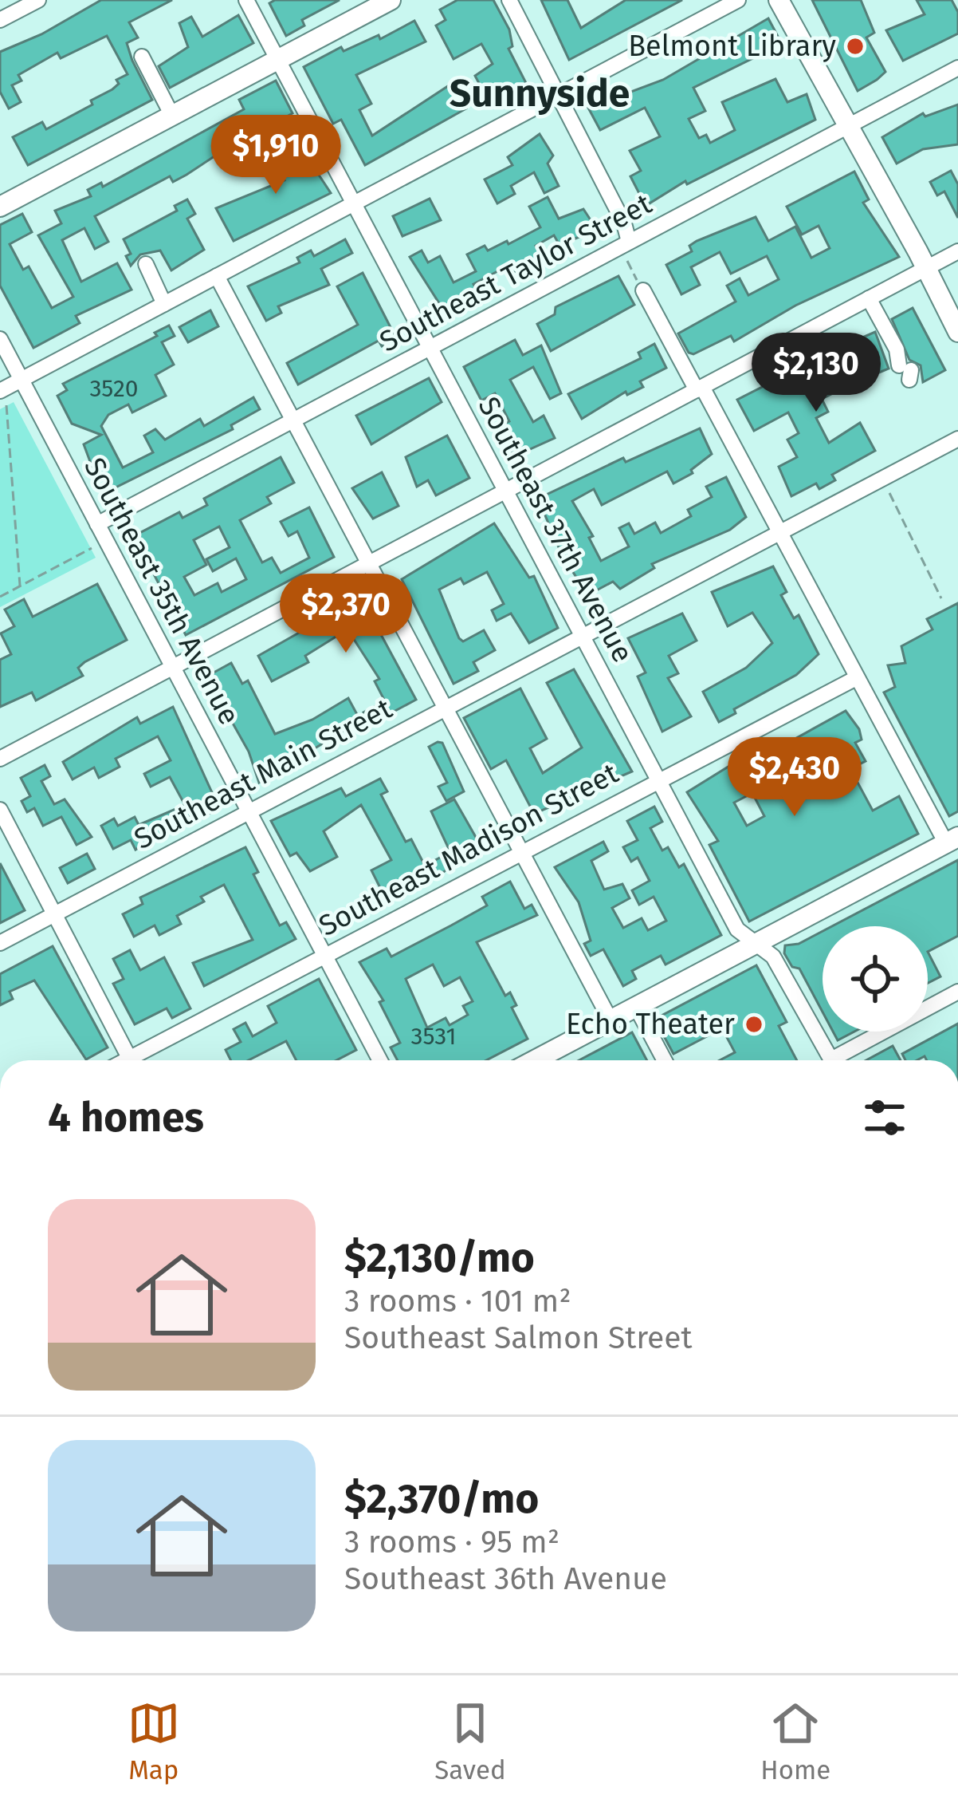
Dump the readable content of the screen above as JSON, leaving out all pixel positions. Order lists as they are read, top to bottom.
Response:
{
  "streets": {
    "street": [
      "Southeast Taylor Street",
      "Southeast 37th Avenue",
      "Southeast 35th Avenue",
      "Southeast Main Street",
      "Southeast Madison Street"
    ]
  },
  "crossings": [
    ["Southeast Taylor Street", "Southeast 37th Avenue"],
    ["Southeast Taylor Street", "Southeast 35th Avenue"],
    ["Southeast 37th Avenue", "Southeast Main Street"],
    ["Southeast 37th Avenue", "Southeast Madison Street"],
    ["Southeast 35th Avenue", "Southeast Main Street"],
    ["Southeast 35th Avenue", "Southeast Madison Street"]
  ],
  "districts": ["Sunnyside"],
  "places": ["Belmont Library", "Echo Theater"],
  "house_numbers": ["3520", "3531"],
  "page": {
    "price": [
      "$1,910",
      "$2,130",
      "$2,370",
      "$2,430"
    ],
    "heading": "4 homes",
    "list": [
      {
        "name": "$2,130/mo",
        "note": "3 rooms · 101 m² · Southeast Salmon Street"
      },
      {
        "name": "$2,370/mo",
        "note": "3 rooms · 95 m² · Southeast 36th Avenue"
      }
    ],
    "tabs": ["Map", "Saved", "Home"]
  }
}
